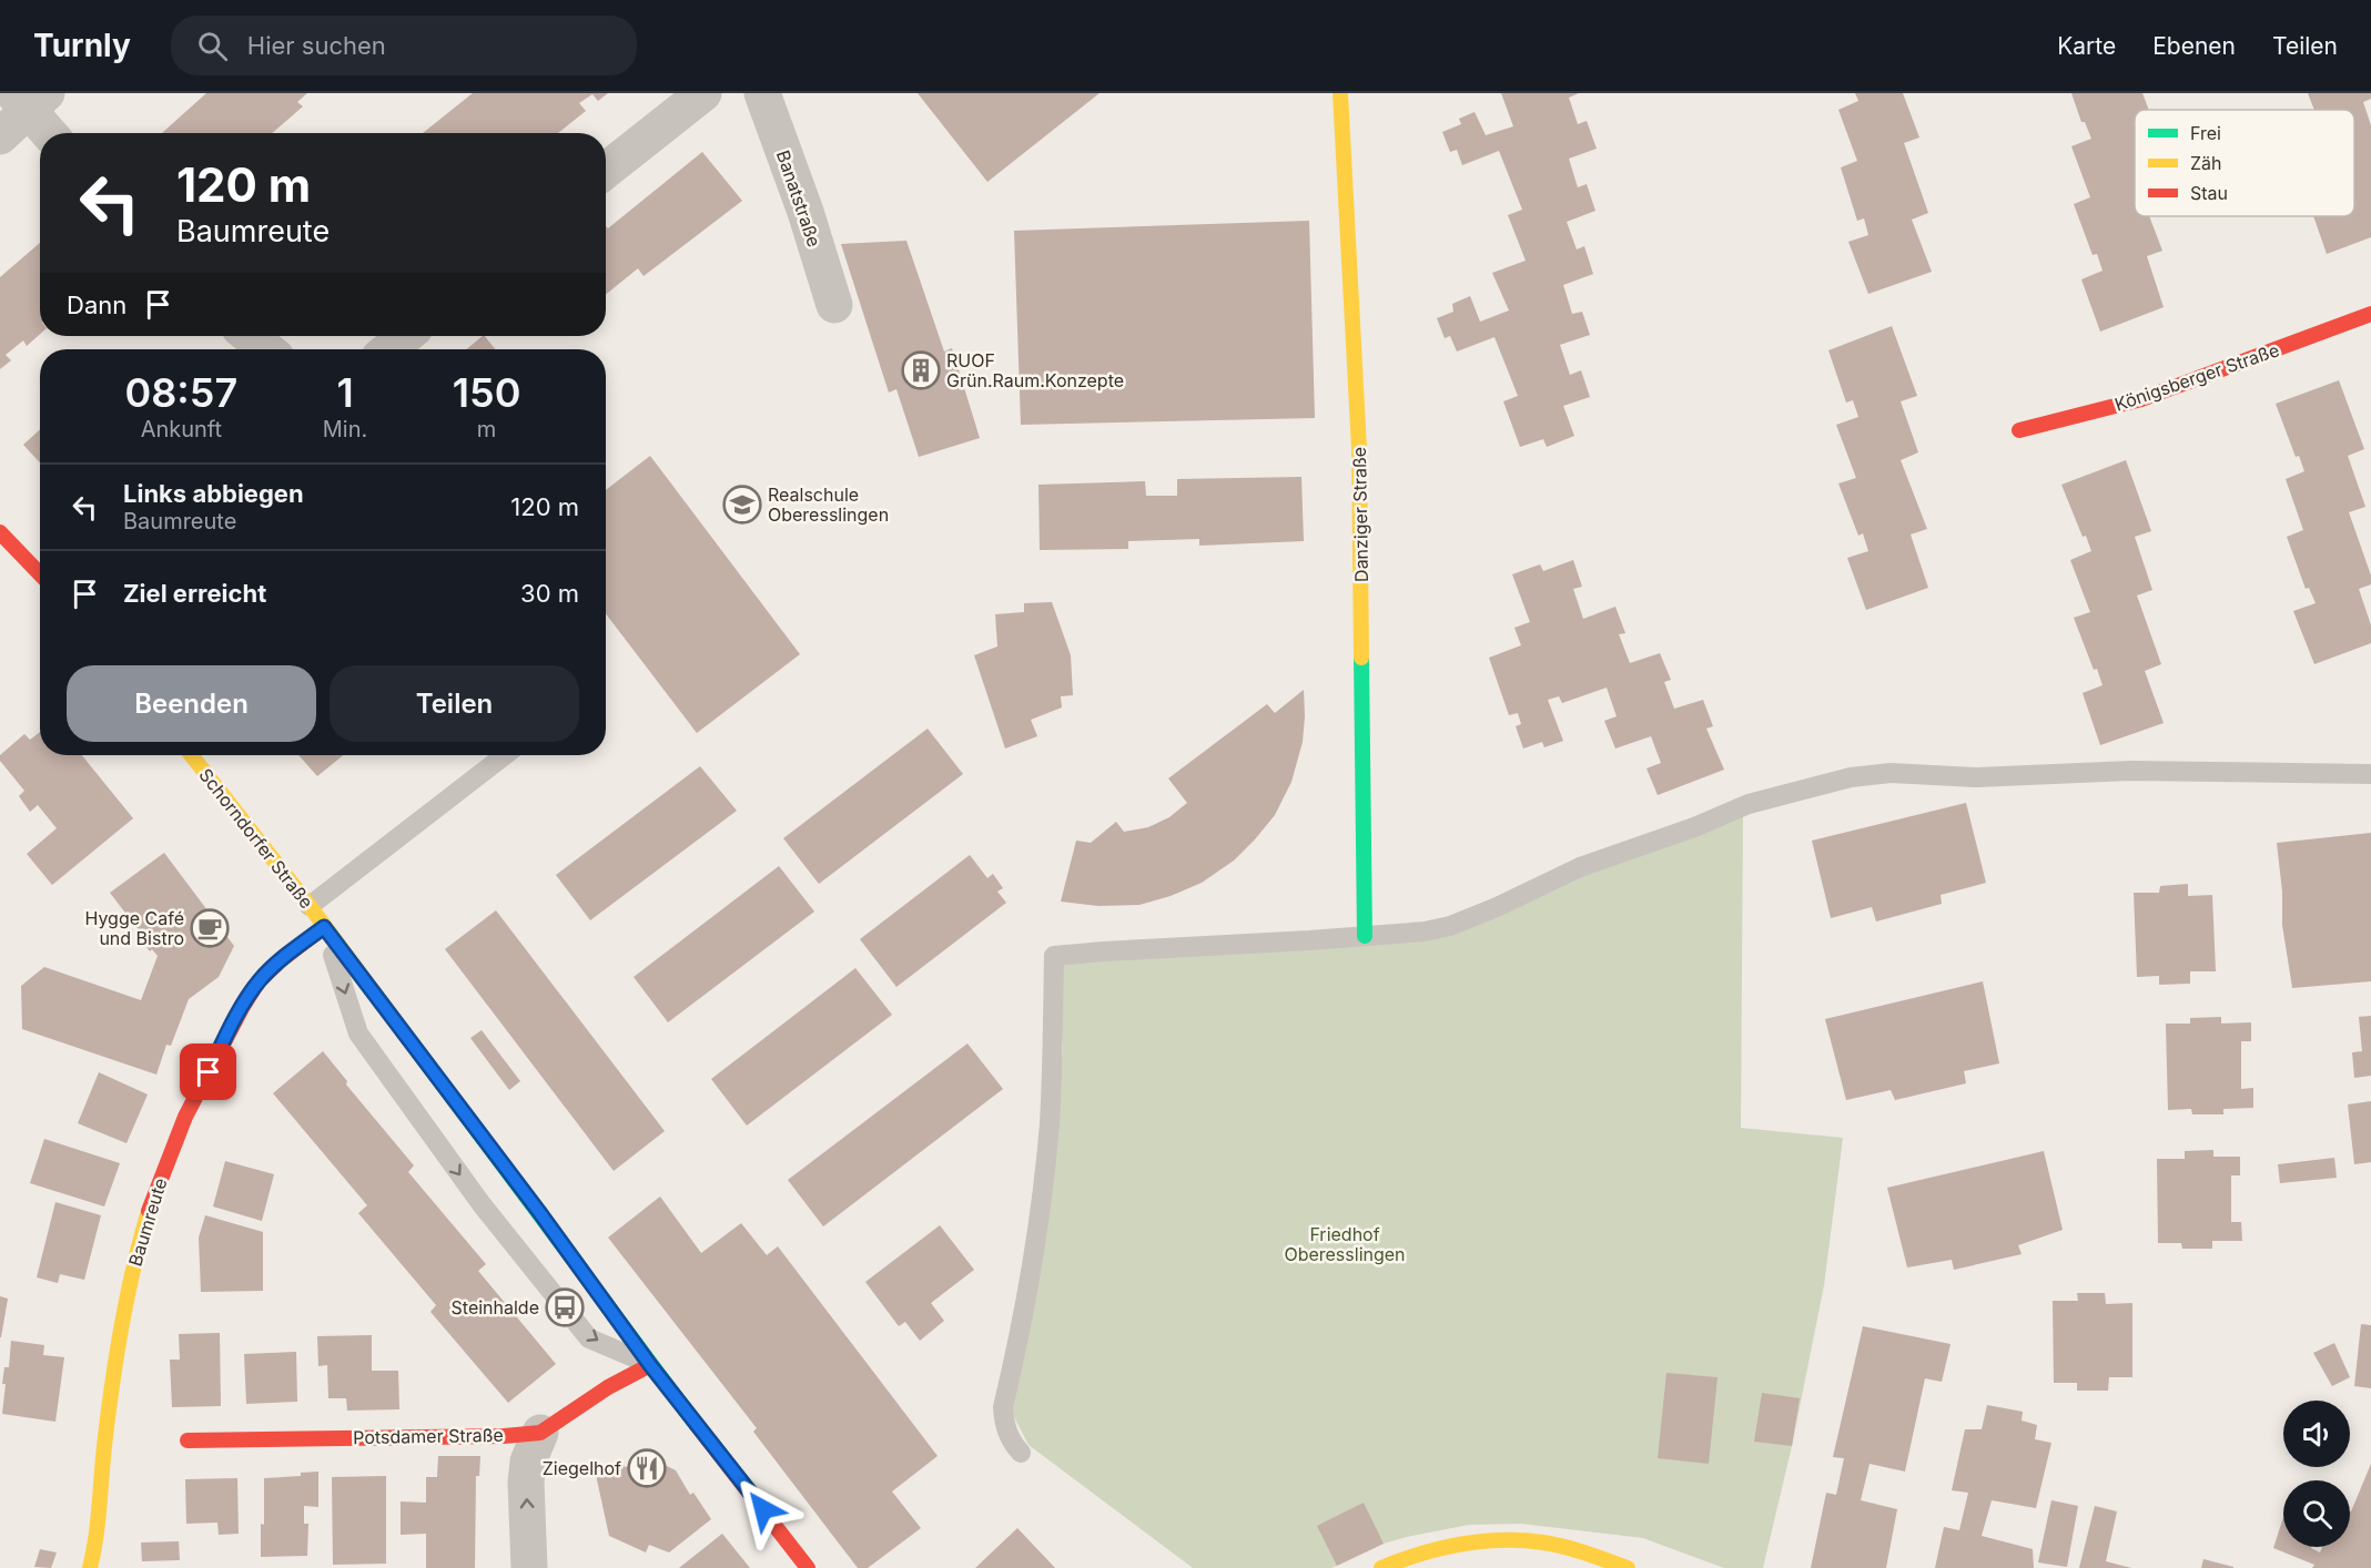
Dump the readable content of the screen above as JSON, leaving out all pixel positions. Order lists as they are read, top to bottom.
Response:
{
  "streets": {
    "street": [
      "Banatstraße",
      "Königsberger Straße",
      "Danziger Straße",
      "Schorndorfer Straße",
      "Baumreute",
      "Potsdamer Straße"
    ]
  },
  "crossings": [
    ["Schorndorfer Straße", "Baumreute"],
    ["Schorndorfer Straße", "Potsdamer Straße"]
  ],
  "parks": ["Friedhof Oberesslingen"],
  "places": {
    "building": ["RUOF Grün.Raum.Konzepte"],
    "school or university": ["Realschule Oberesslingen"],
    "cafe": ["Hygge Café und Bistro"],
    "bus stop": ["Steinhalde"],
    "restaurant": ["Ziegelhof"]
  },
  "legend": ["Frei", "Zäh", "Stau"],
  "page": {
    "header": "Turnly",
    "search": "Hier suchen",
    "nav": ["Karte", "Ebenen", "Teilen"],
    "turn": ["120 m", "Baumreute"],
    "then": "Dann",
    "eta": [
      "08:57",
      "Ankunft",
      "1",
      "Min.",
      "150",
      "m"
    ],
    "list": [
      {
        "name": "Links abbiegen",
        "note": "Baumreute",
        "value": "120 m"
      },
      {
        "name": "Ziel erreicht",
        "value": "30 m"
      }
    ],
    "buttons": ["Beenden", "Teilen"]
  }
}
